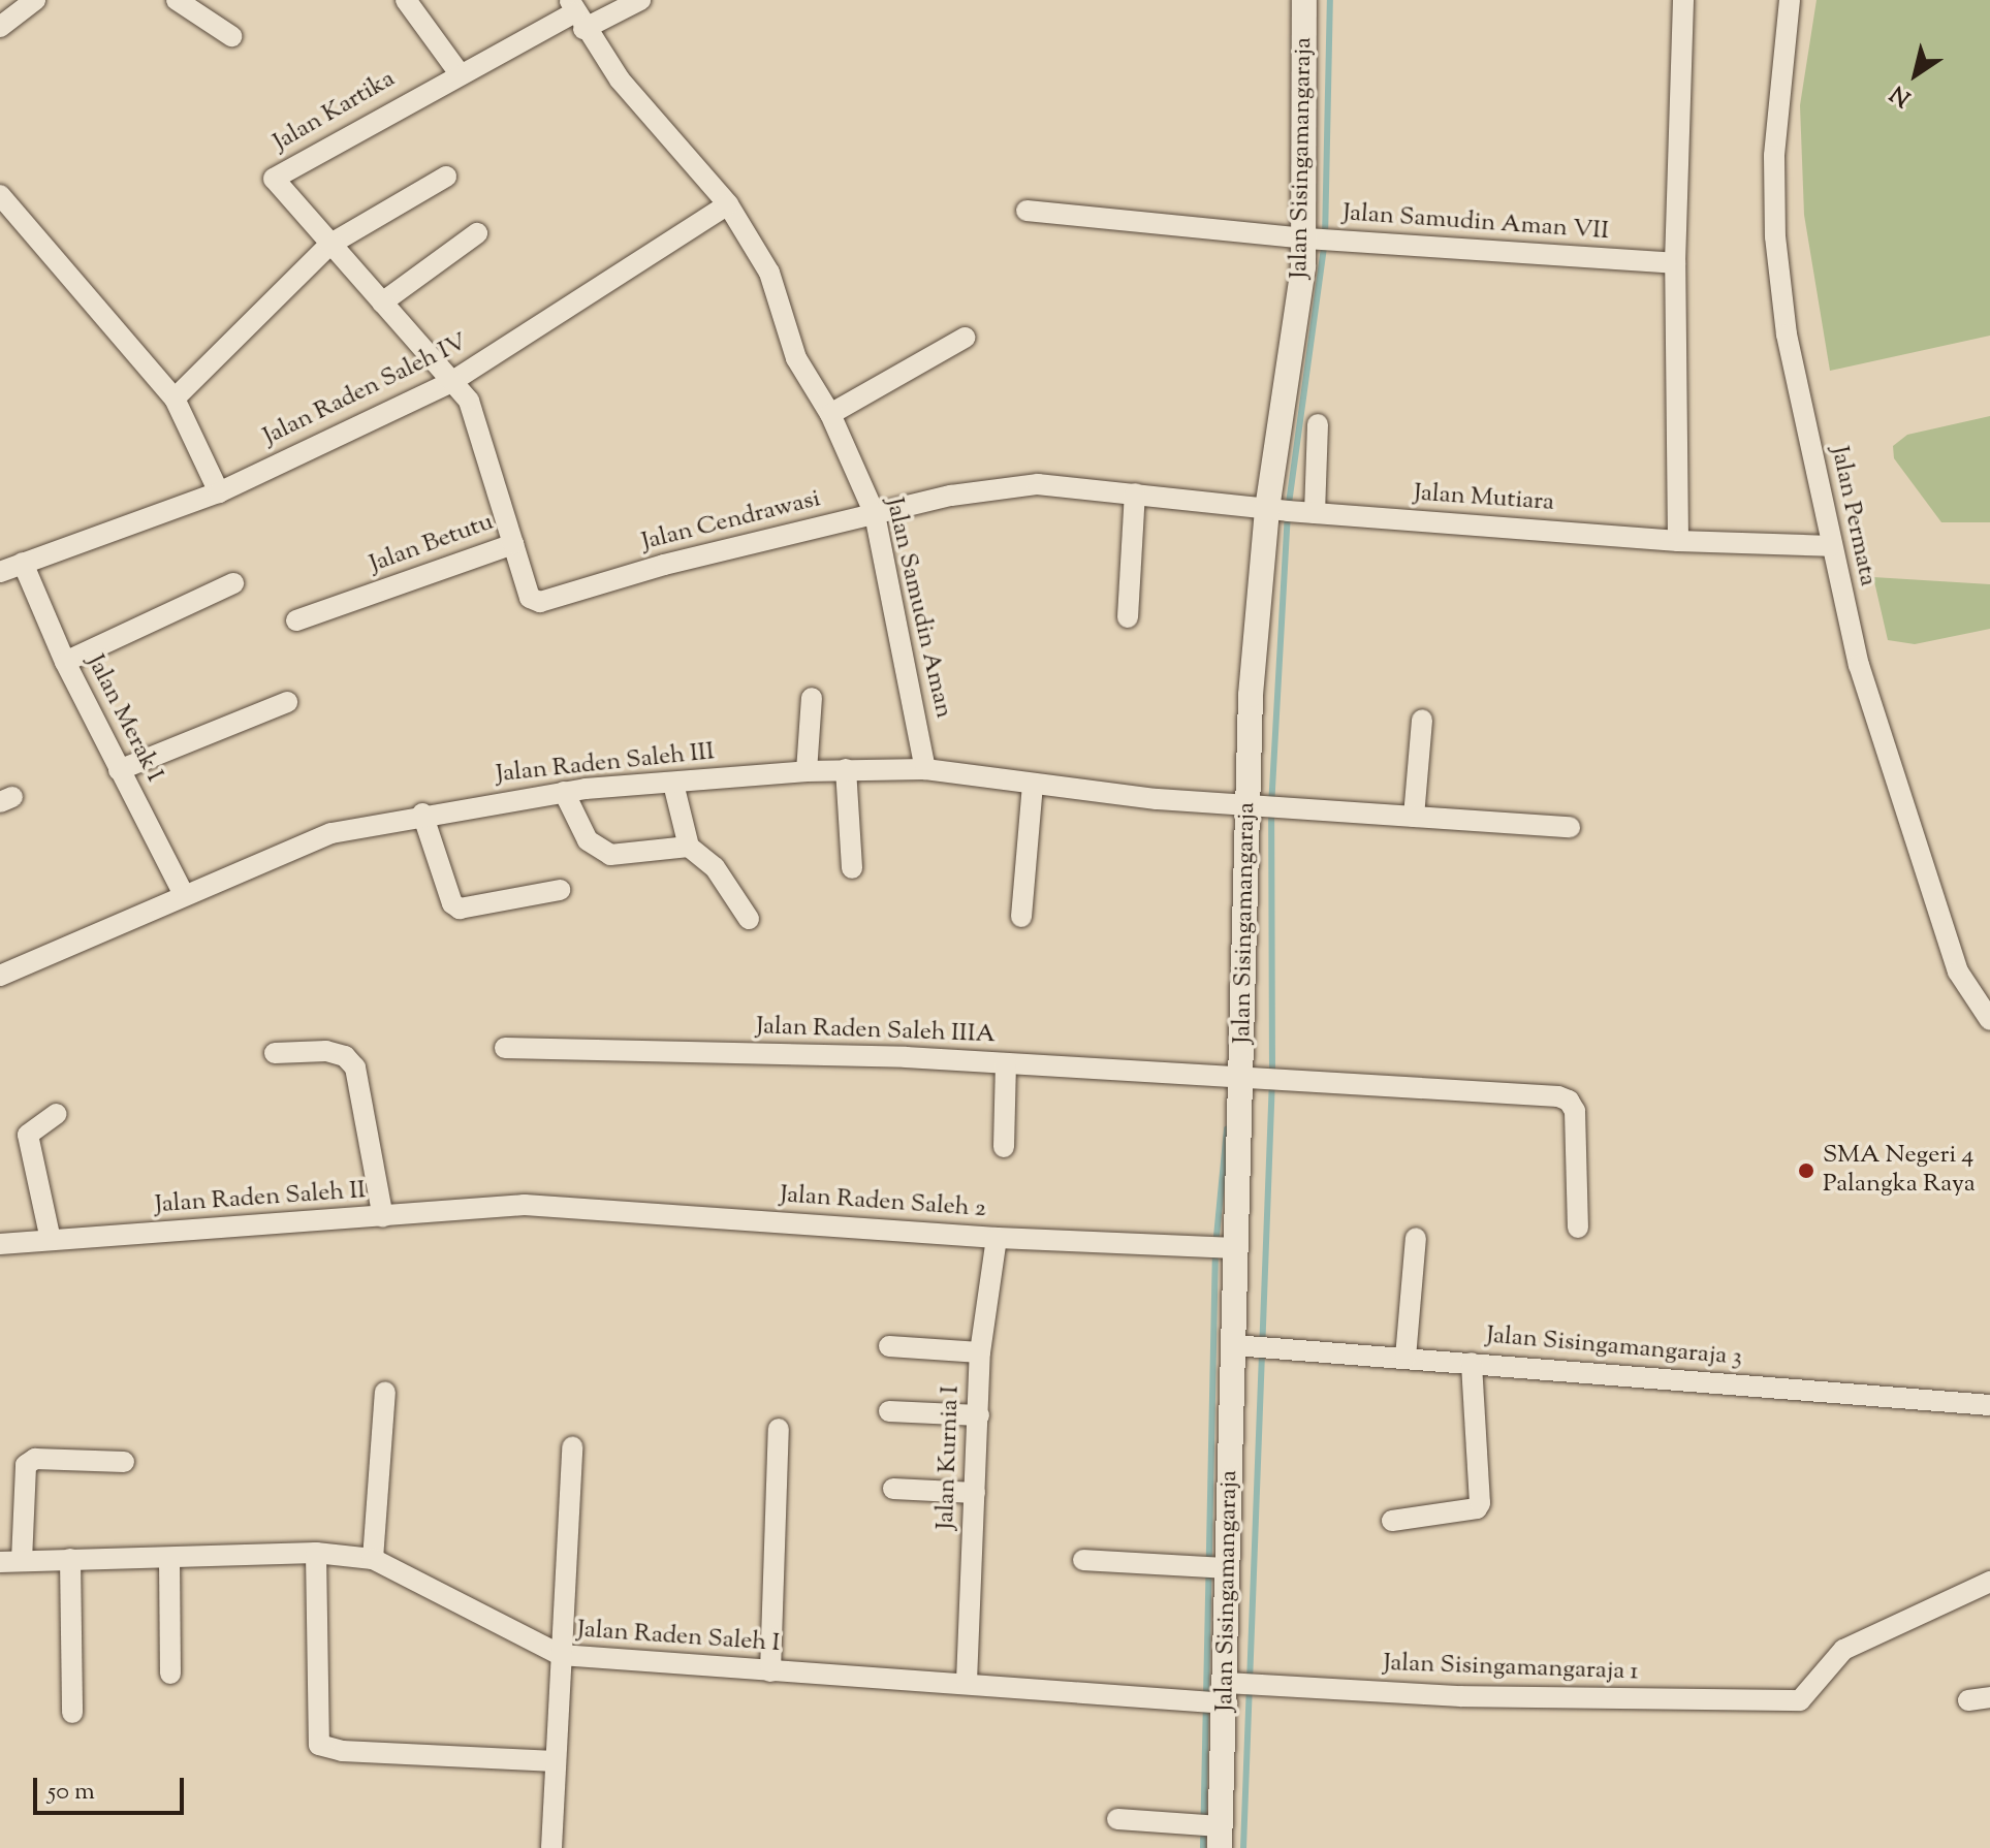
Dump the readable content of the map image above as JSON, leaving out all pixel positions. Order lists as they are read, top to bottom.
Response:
{
  "streets": {
    "street": [
      "Jalan Kartika",
      "Jalan Sisingamangaraja",
      "Jalan Samudin Aman VII",
      "Jalan Raden Saleh IV",
      "Jalan Mutiara",
      "Jalan Permata",
      "Jalan Cendrawasi",
      "Jalan Betutu",
      "Jalan Samudin Aman",
      "Jalan Merak I",
      "Jalan Raden Saleh III",
      "Jalan Raden Saleh IIIA",
      "Jalan Raden Saleh II",
      "Jalan Raden Saleh 2",
      "Jalan Sisingamangaraja 3",
      "Jalan Kurnia I",
      "Jalan Raden Saleh I",
      "Jalan Sisingamangaraja 1"
    ]
  },
  "crossings": [
    ["Jalan Kartika", "Jalan Raden Saleh IV"],
    ["Jalan Kartika", "Jalan Betutu"],
    ["Jalan Kartika", "Jalan Samudin Aman"],
    ["Jalan Sisingamangaraja", "Jalan Samudin Aman VII"],
    ["Jalan Sisingamangaraja", "Jalan Mutiara"],
    ["Jalan Sisingamangaraja", "Jalan Raden Saleh III"],
    ["Jalan Sisingamangaraja", "Jalan Raden Saleh IIIA"],
    ["Jalan Sisingamangaraja", "Jalan Raden Saleh 2"],
    ["Jalan Sisingamangaraja", "Jalan Sisingamangaraja 3"],
    ["Jalan Sisingamangaraja", "Jalan Raden Saleh I"],
    ["Jalan Sisingamangaraja", "Jalan Sisingamangaraja 1"],
    ["Jalan Raden Saleh IV", "Jalan Betutu"],
    ["Jalan Raden Saleh IV", "Jalan Samudin Aman"],
    ["Jalan Raden Saleh IV", "Jalan Merak I"],
    ["Jalan Mutiara", "Jalan Permata"],
    ["Jalan Mutiara", "Jalan Cendrawasi"],
    ["Jalan Cendrawasi", "Jalan Betutu"],
    ["Jalan Cendrawasi", "Jalan Samudin Aman"],
    ["Jalan Samudin Aman", "Jalan Raden Saleh III"],
    ["Jalan Merak I", "Jalan Raden Saleh III"],
    ["Jalan Raden Saleh II", "Jalan Raden Saleh 2"],
    ["Jalan Raden Saleh 2", "Jalan Kurnia I"],
    ["Jalan Kurnia I", "Jalan Raden Saleh I"],
    ["Jalan Raden Saleh I", "Jalan Sisingamangaraja 1"]
  ],
  "places": ["SMA Negeri 4 Palangka Raya"],
  "scale_bar": "50 m",
  "north": "bottom left"
}
